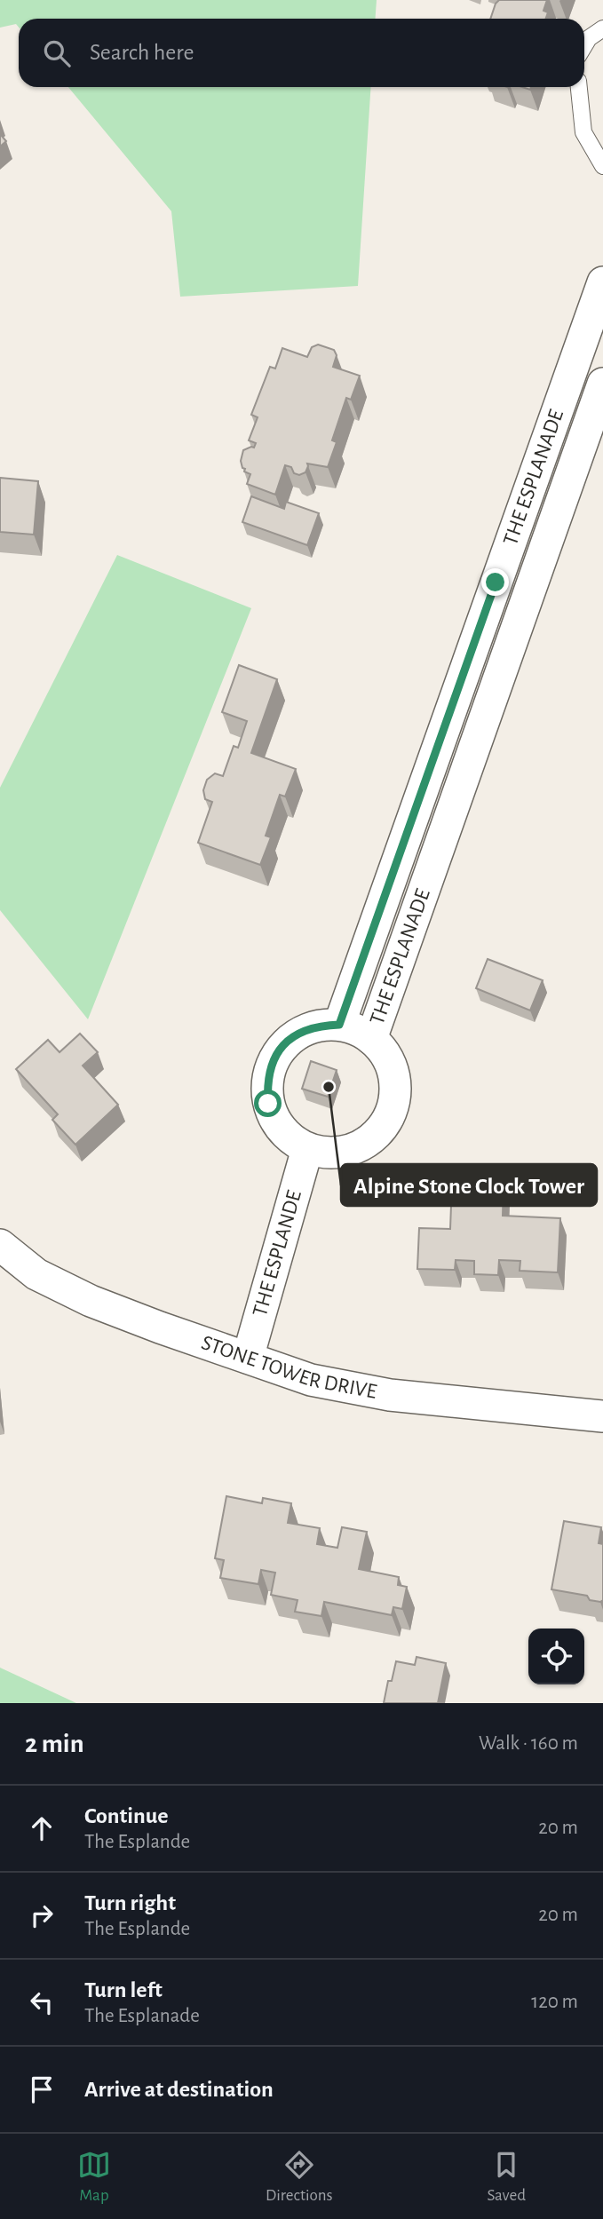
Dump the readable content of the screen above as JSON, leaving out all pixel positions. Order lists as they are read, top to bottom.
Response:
{
  "streets": {
    "street": ["THE ESPLANADE", "THE ESPLANDE", "STONE TOWER DRIVE"]
  },
  "crossings": [
    ["THE ESPLANADE", "THE ESPLANDE"],
    ["THE ESPLANDE", "STONE TOWER DRIVE"]
  ],
  "places": ["Alpine Stone Clock Tower"],
  "page": {
    "search": "Search here",
    "heading": ["2 min", "Walk · 160 m"],
    "list": [
      ["Continue", "The Esplande", "20 m"],
      ["Turn right", "The Esplande", "20 m"],
      ["Turn left", "The Esplanade", "120 m"],
      "Arrive at destination"
    ],
    "nav": ["Map", "Directions", "Saved"]
  }
}
